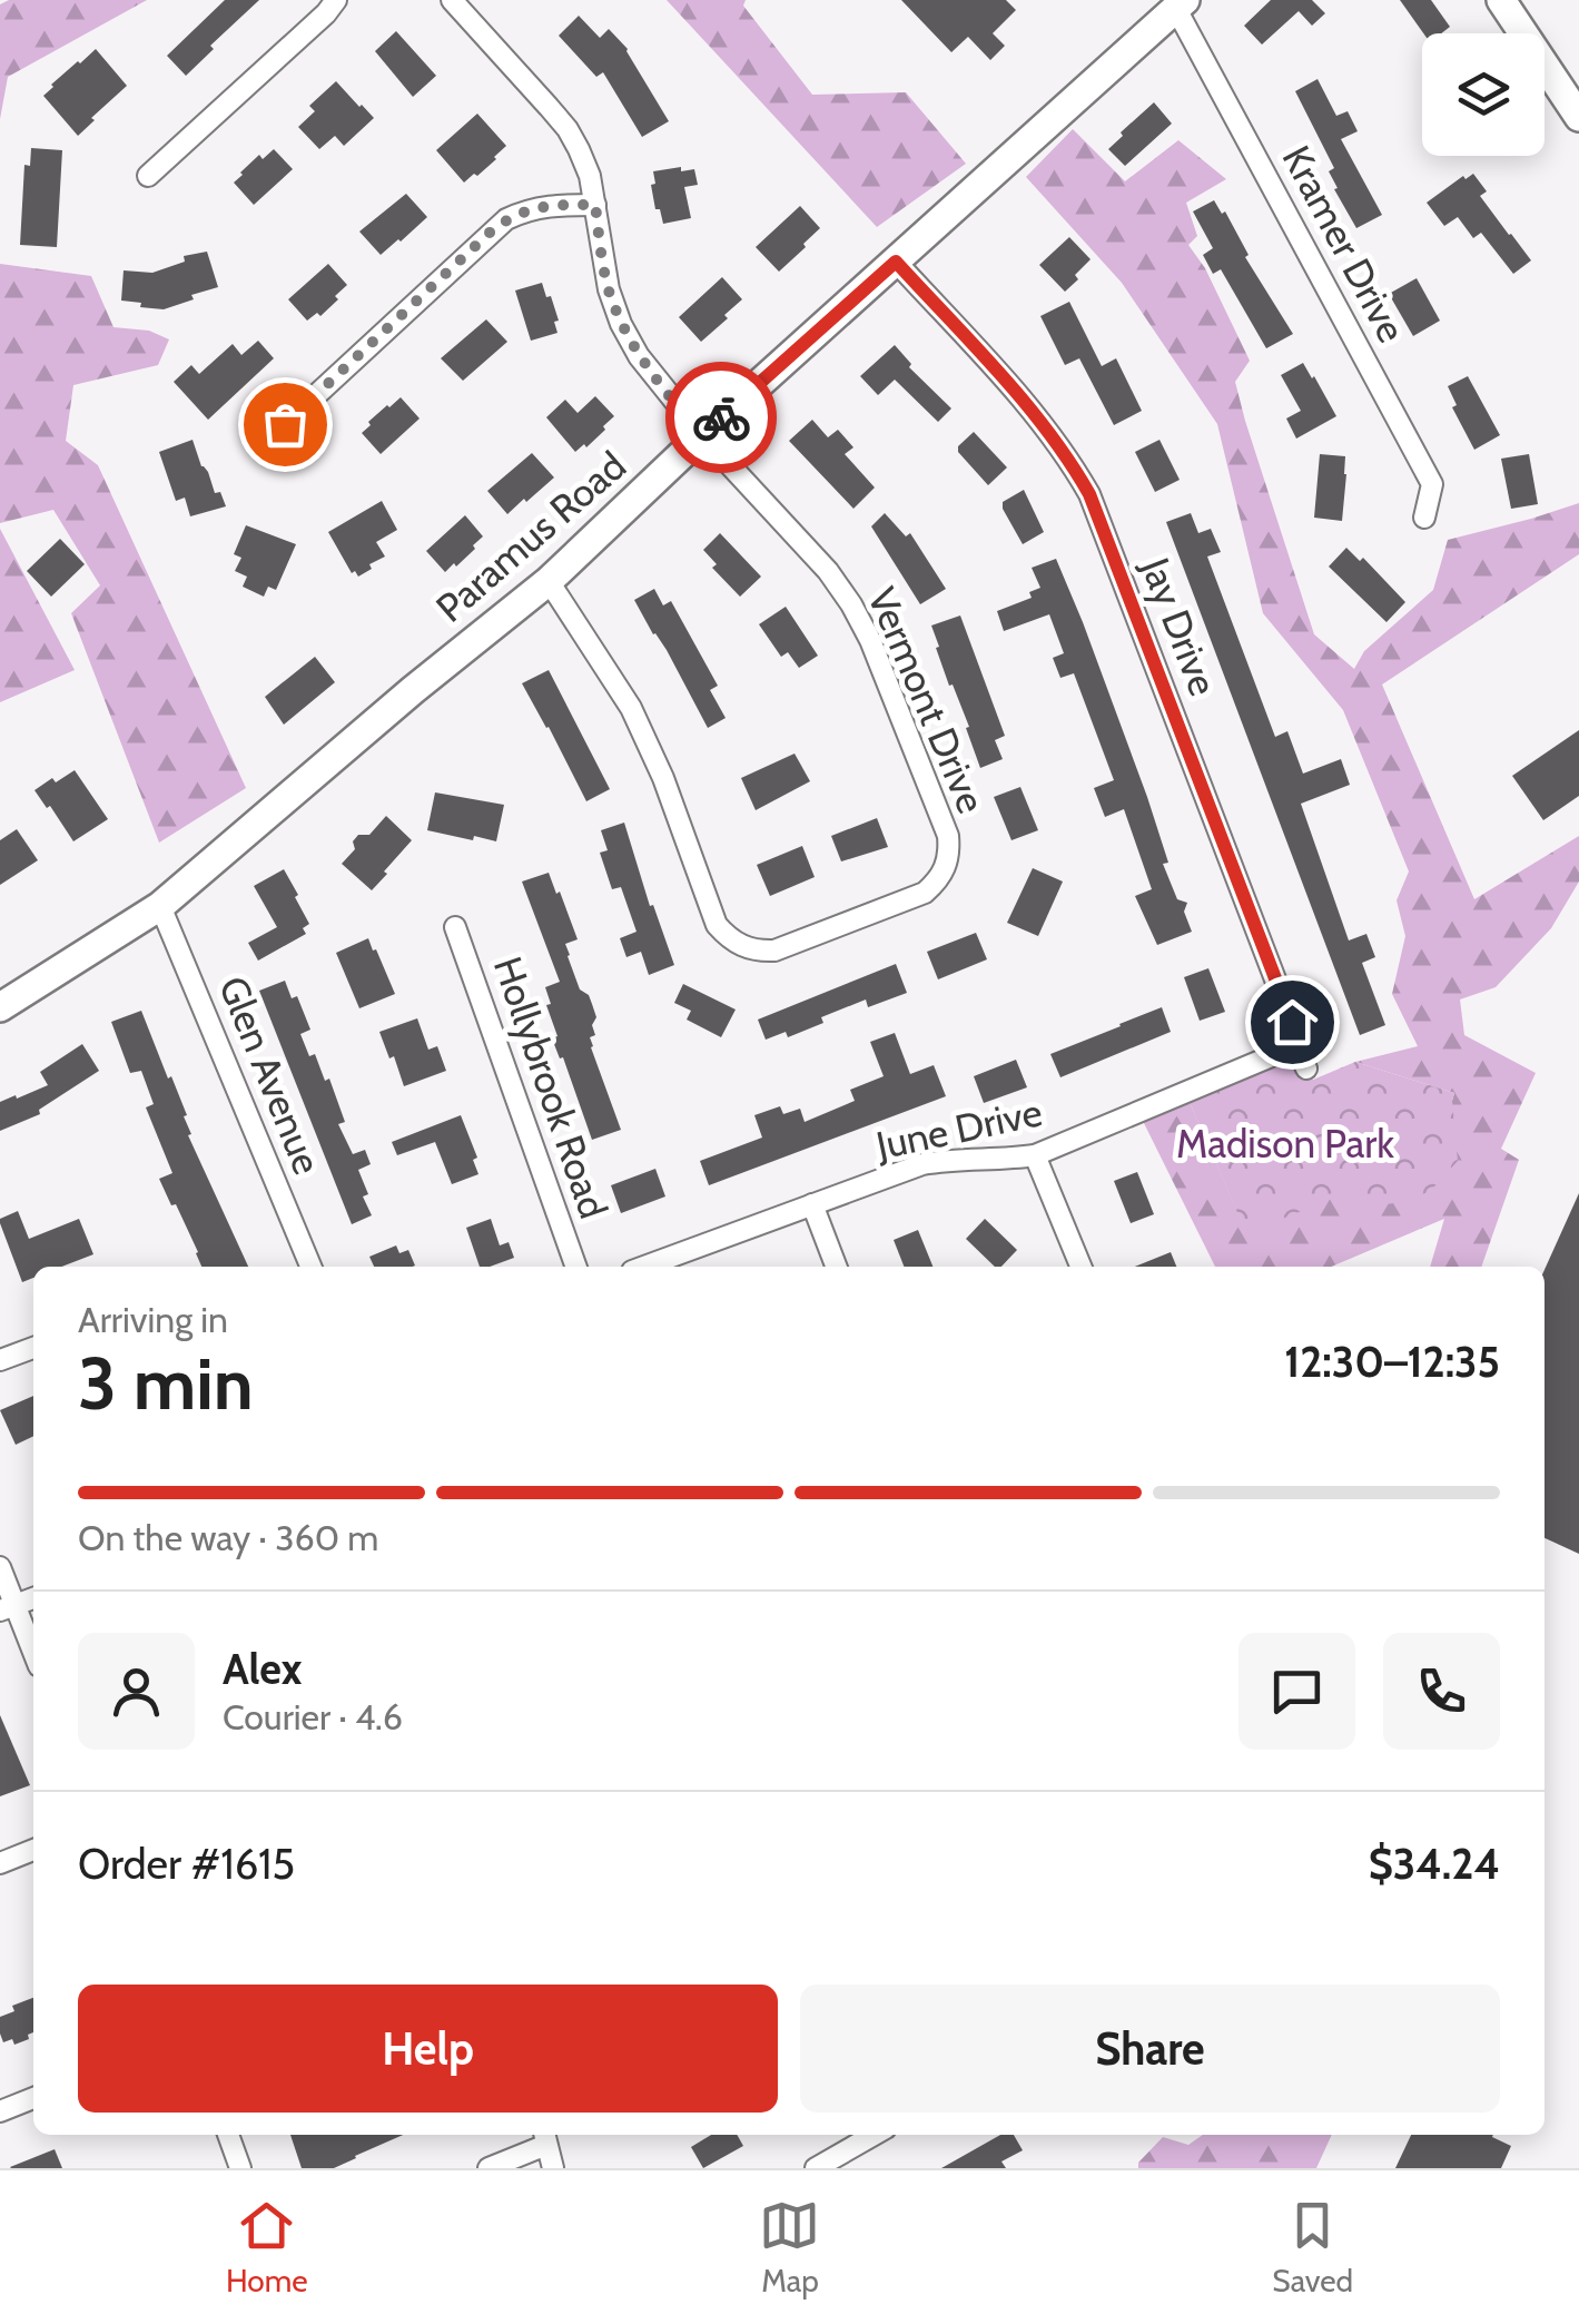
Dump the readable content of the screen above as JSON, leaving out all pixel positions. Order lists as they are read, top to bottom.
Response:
{
  "streets": {
    "main road": ["Paramus Road"],
    "street": [
      "Kramer Drive",
      "Jay Drive",
      "Vermont Drive",
      "Glen Avenue",
      "Hollybrook Road",
      "June Drive"
    ]
  },
  "crossings": [
    ["Kramer Drive", "Paramus Road"],
    ["Paramus Road", "Jay Drive"],
    ["Paramus Road", "Vermont Drive"],
    ["Paramus Road", "Glen Avenue"],
    ["Jay Drive", "June Drive"]
  ],
  "parks": ["Madison Park"],
  "page": {
    "heading": ["3 min", "Arriving in", "12:30–12:35"],
    "panel": [
      "Alex",
      "Courier · 4.6",
      "Order #1615",
      "$34.24"
    ],
    "bar": "On the way · 360 m",
    "buttons": ["Help", "Share"],
    "tabs": ["Home", "Map", "Saved"]
  }
}
